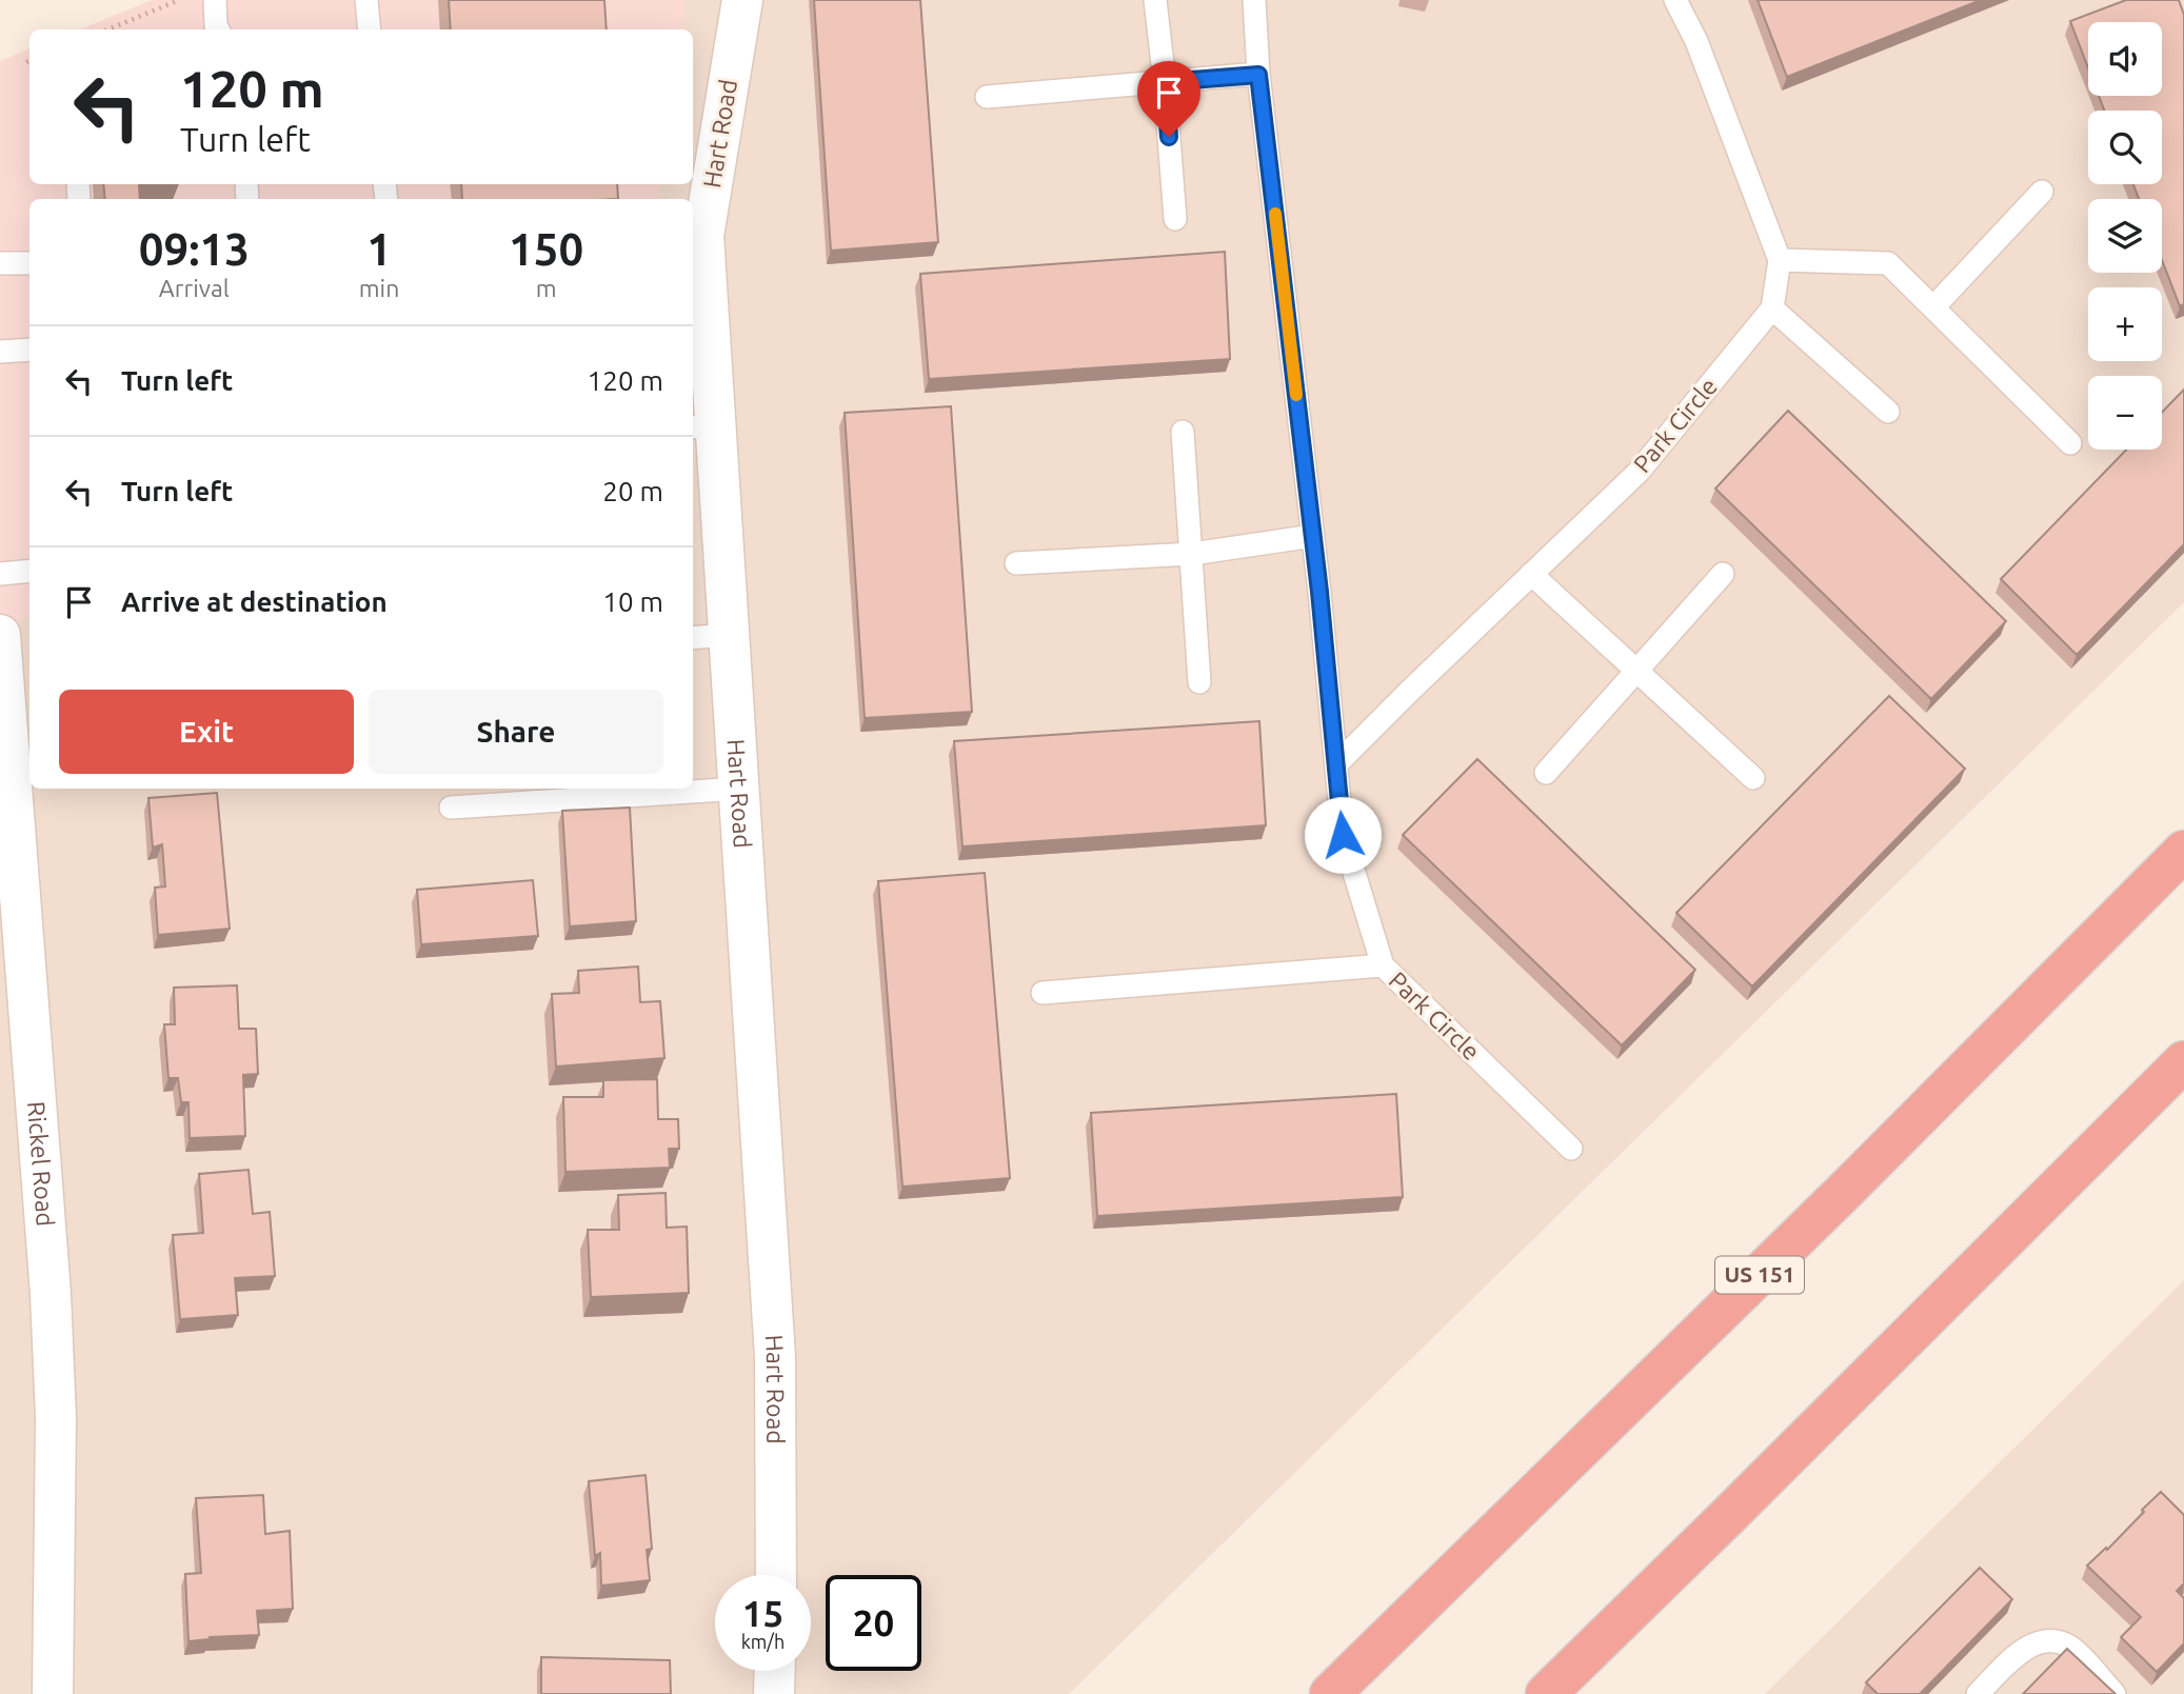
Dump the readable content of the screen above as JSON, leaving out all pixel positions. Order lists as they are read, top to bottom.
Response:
{
  "streets": {
    "highway": ["US 151"],
    "street": ["Hart Road", "Rickel Road"],
    "lane": ["Park Circle"]
  },
  "page": {
    "map_buttons": ["+", "−"],
    "turn": ["120 m", "Turn left"],
    "eta": [
      "09:13",
      "Arrival",
      "1",
      "min",
      "150",
      "m"
    ],
    "list": [
      {
        "name": "Turn left",
        "value": "120 m"
      },
      {
        "name": "Turn left",
        "value": "20 m"
      },
      {
        "name": "Arrive at destination",
        "value": "10 m"
      }
    ],
    "buttons": ["Exit", "Share"],
    "speed": "15 km/h",
    "limit": "20"
  }
}
